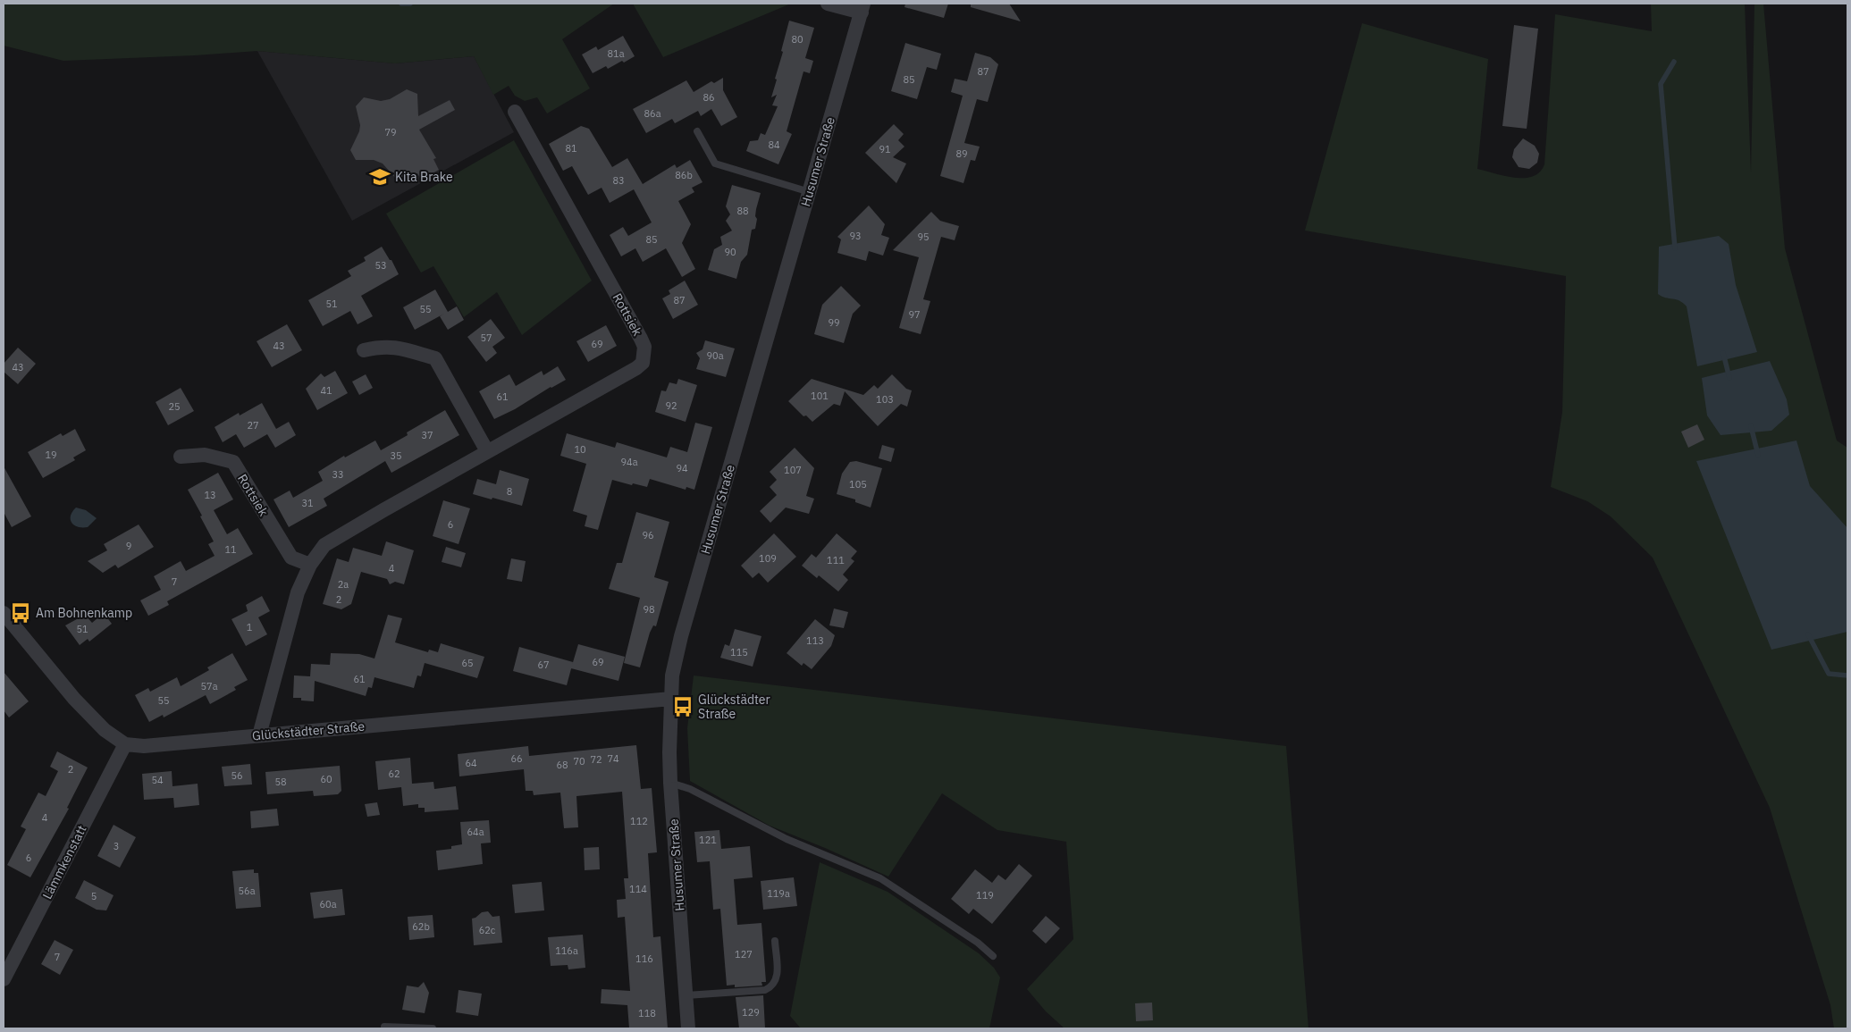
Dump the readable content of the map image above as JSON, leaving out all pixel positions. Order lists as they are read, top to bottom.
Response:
{
  "streets": {
    "street": [
      "Husumer Straße",
      "Rottsiek",
      "Glückstädter Straße",
      "Lämmkenstatt"
    ]
  },
  "crossings": [
    ["Husumer Straße", "Glückstädter Straße"],
    ["Rottsiek", "Glückstädter Straße"],
    ["Glückstädter Straße", "Lämmkenstatt"]
  ],
  "places": {
    "school or university": ["Kita Brake"],
    "bus stop": ["Am Bohnenkamp", "Glückstädter Straße"]
  },
  "house_numbers": [
    "80",
    "81a",
    "87",
    "85",
    "86",
    "86a",
    "79",
    "84",
    "81",
    "91",
    "89",
    "86b",
    "83",
    "88",
    "93",
    "95",
    "85",
    "90",
    "53",
    "87",
    "51",
    "55",
    "97",
    "99",
    "57",
    "69",
    "43",
    "90a",
    "43",
    "41",
    "101",
    "61",
    "103",
    "92",
    "25",
    "27",
    "37",
    "10",
    "19",
    "35",
    "94a",
    "94",
    "107",
    "33",
    "105",
    "8",
    "13",
    "31",
    "6",
    "96",
    "9",
    "11",
    "109",
    "111",
    "4",
    "7",
    "2a",
    "2",
    "98",
    "1",
    "51",
    "113",
    "115",
    "69",
    "65",
    "67",
    "61",
    "57a",
    "55",
    "66",
    "74",
    "72",
    "70",
    "64",
    "68",
    "2",
    "62",
    "56",
    "60",
    "54",
    "58",
    "4",
    "112",
    "64a",
    "121",
    "3",
    "6",
    "114",
    "56a",
    "119a",
    "119",
    "5",
    "60a",
    "62b",
    "62c",
    "116a",
    "127",
    "7",
    "116",
    "129",
    "118"
  ]
}
